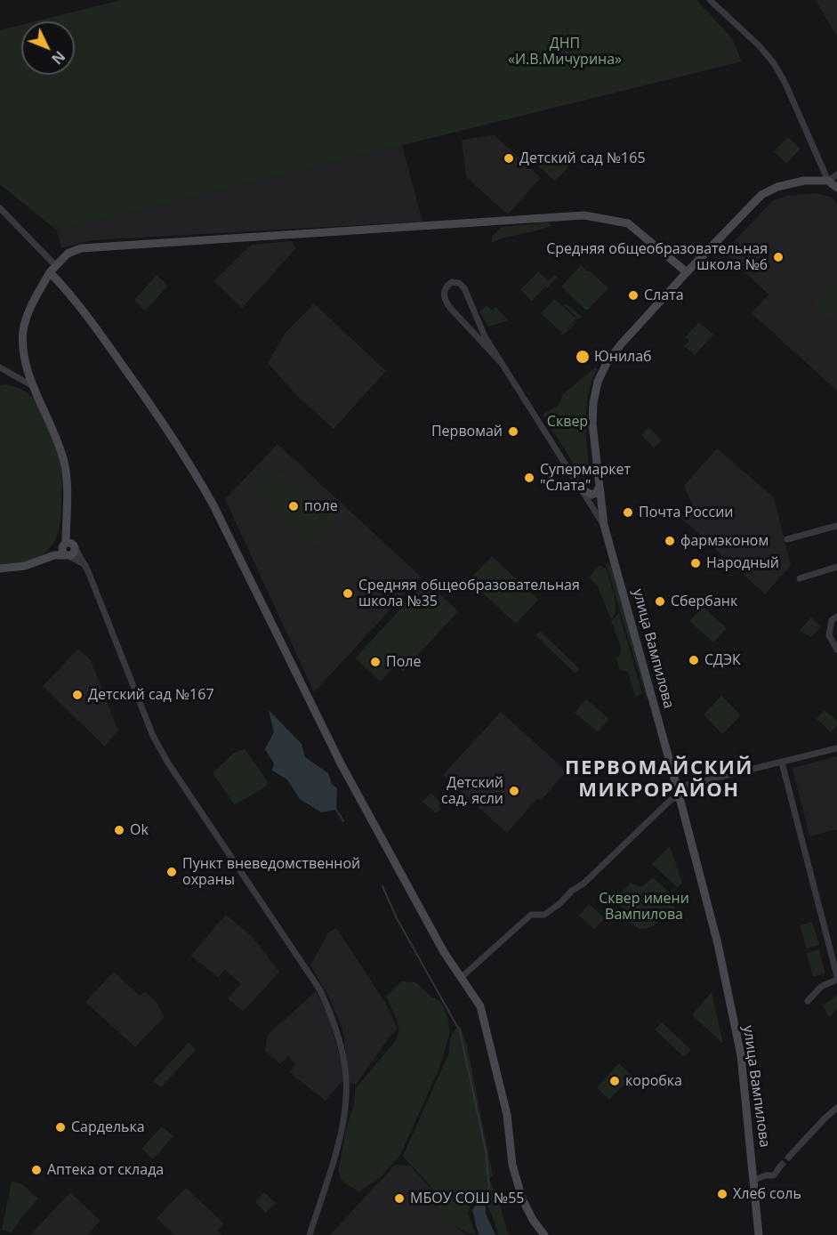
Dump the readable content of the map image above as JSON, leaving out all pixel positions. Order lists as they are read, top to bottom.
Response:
{
  "streets": {
    "street": ["улица Вампилова"]
  },
  "districts": ["ПЕРВОМАЙСКИЙ МИКРОРАЙОН"],
  "parks": ["ДНП «И.В.Мичурина»", "Сквер", "Сквер имени Вампилова"],
  "places": [
    "Детский сад №165",
    "Средняя общеобразовательная школа №6",
    "Слата",
    "Юнилаб",
    "Первомай",
    "Супермаркет \"Слата\"",
    "поле",
    "Почта России",
    "фармэконом",
    "Народный",
    "Средняя общеобразовательная школа №35",
    "Сбербанк",
    "СДЭК",
    "Поле",
    "Детский сад №167",
    "Детский сад, ясли",
    "Ok",
    "Пункт вневедомственной охраны",
    "коробка",
    "Сарделька",
    "Аптека от склада",
    "Хлеб соль",
    "МБОУ СОШ №55"
  ],
  "north": "bottom right"
}
